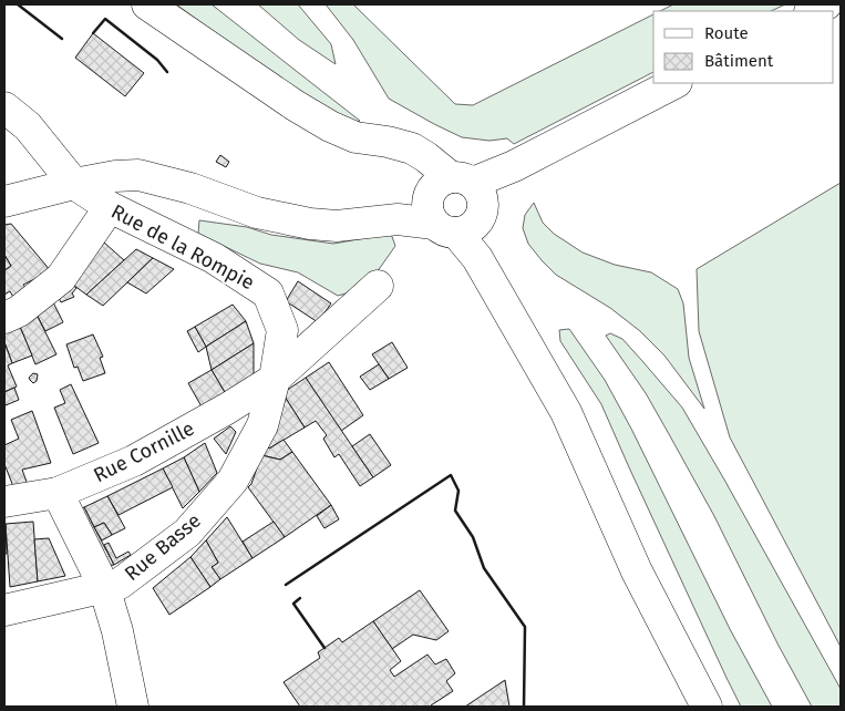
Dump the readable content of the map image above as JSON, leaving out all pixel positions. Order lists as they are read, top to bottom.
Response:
{
  "streets": {
    "street": ["Rue de la Rompie", "Rue Cornille", "Rue Basse"]
  },
  "crossings": [
    ["Rue de la Rompie", "Rue Cornille"],
    ["Rue de la Rompie", "Rue Basse"],
    ["Rue Cornille", "Rue Basse"]
  ],
  "legend": ["Route", "Bâtiment"]
}
